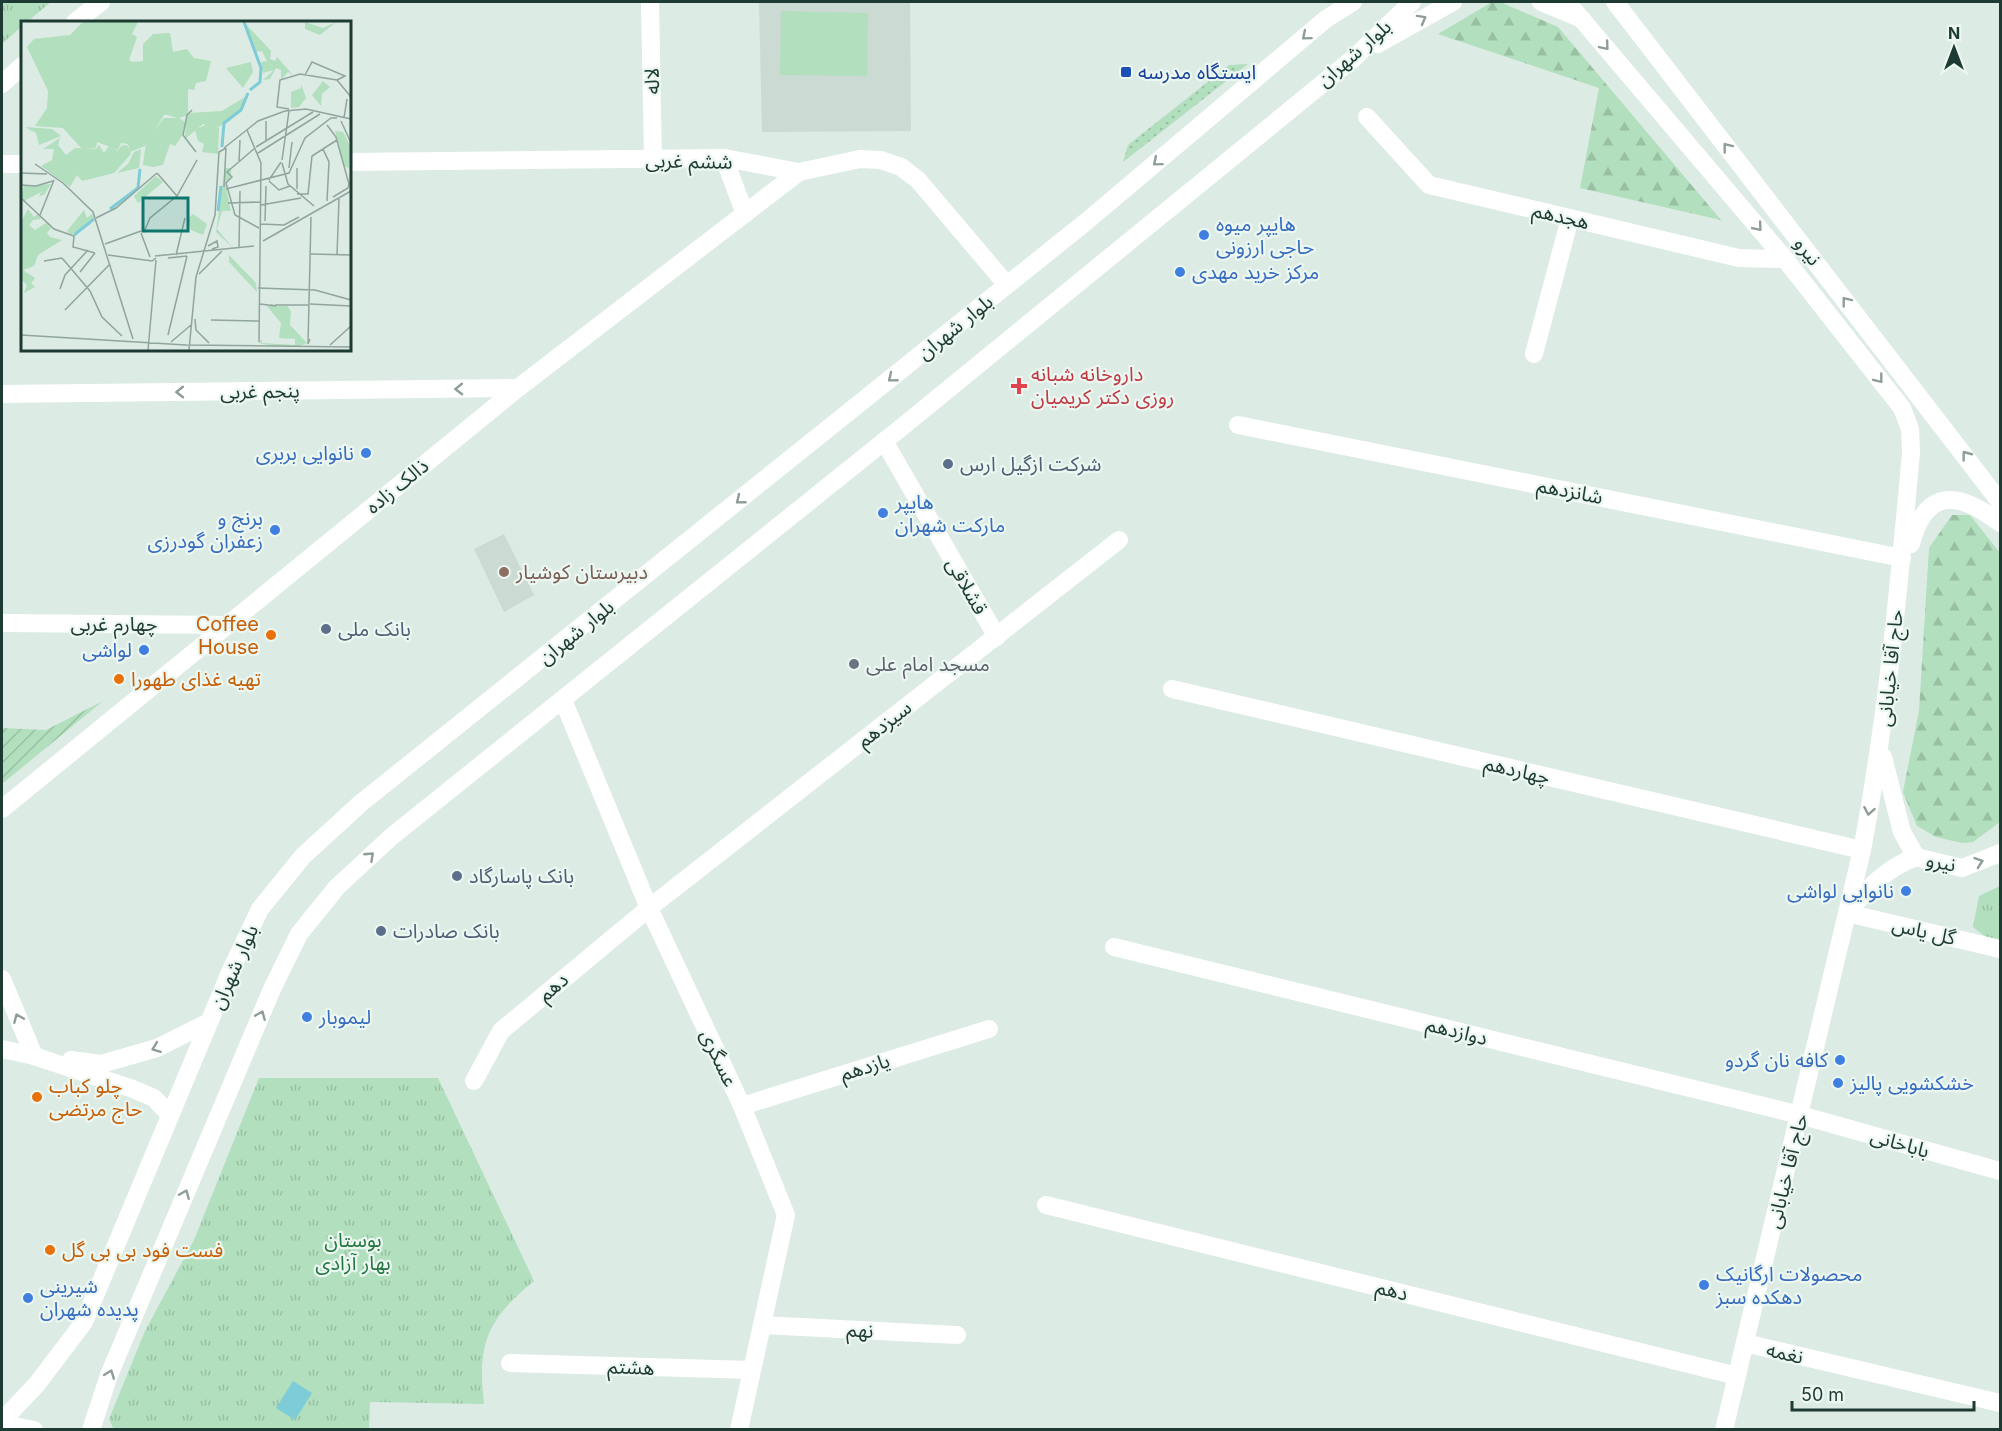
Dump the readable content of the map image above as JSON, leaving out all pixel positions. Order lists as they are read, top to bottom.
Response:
{
  "streets": {
    "street": [
      "بلوار شهران",
      "لاله",
      "ششم غربی",
      "هجدهم",
      "نیرو",
      "پنجم غربی",
      "ذالک زاده",
      "شانزدهم",
      "قشلاقی",
      "چهارم غربی",
      "حاج آقا خیابانی",
      "سیزدهم",
      "چهاردهم",
      "گل یاس",
      "دهم",
      "دوازدهم",
      "عسگری",
      "یازدهم",
      "باباخانی",
      "نهم",
      "نغمه",
      "هشتم"
    ]
  },
  "crossings": [
    ["بلوار شهران", "ششم غربی"],
    ["بلوار شهران", "قشلاقی"],
    ["بلوار شهران", "عسگری"],
    ["لاله", "ششم غربی"],
    ["ششم غربی", "ذالک زاده"],
    ["هجدهم", "نیرو"],
    ["نیرو", "شانزدهم"],
    ["نیرو", "حاج آقا خیابانی"],
    ["پنجم غربی", "ذالک زاده"],
    ["ذالک زاده", "چهارم غربی"],
    ["قشلاقی", "سیزدهم"],
    ["حاج آقا خیابانی", "چهاردهم"],
    ["حاج آقا خیابانی", "گل یاس"],
    ["حاج آقا خیابانی", "دهم"],
    ["حاج آقا خیابانی", "دوازدهم"],
    ["حاج آقا خیابانی", "باباخانی"],
    ["حاج آقا خیابانی", "نغمه"],
    ["سیزدهم", "دهم"],
    ["سیزدهم", "عسگری"],
    ["دهم", "عسگری"],
    ["دوازدهم", "باباخانی"],
    ["عسگری", "یازدهم"],
    ["عسگری", "نهم"],
    ["عسگری", "هشتم"]
  ],
  "one_way": ["پنجم غربی"],
  "parks": ["بوستان بهار آزادی"],
  "places": {
    "transit": ["ایستگاه مدرسه"],
    "other": [
      "هایپر میوه حاجی ارزونی",
      "مرکز خرید مهدی",
      "نانوایی بربری",
      "شرکت ازگیل ارس",
      "هایپر مارکت شهران",
      "برنج و زعفران گودرزی",
      "دبیرستان کوشیار",
      "بانک ملی",
      "Coffee House",
      "لواشی",
      "مسجد امام علی",
      "تهیه غذای طهورا",
      "بانک پاسارگاد",
      "نانوایی لواشی",
      "بانک صادرات",
      "لیموبار",
      "کافه نان گردو",
      "خشکشویی پالیز",
      "چلو کباب حاج مرتضی",
      "فست فود بی بی گل",
      "محصولات ارگانیک دهکده سبز",
      "شیرینی پدیده شهران"
    ],
    "health": ["داروخانه شبانه روزی دکتر کریمیان"]
  },
  "scale_bar": "50 m",
  "north": "top"
}
